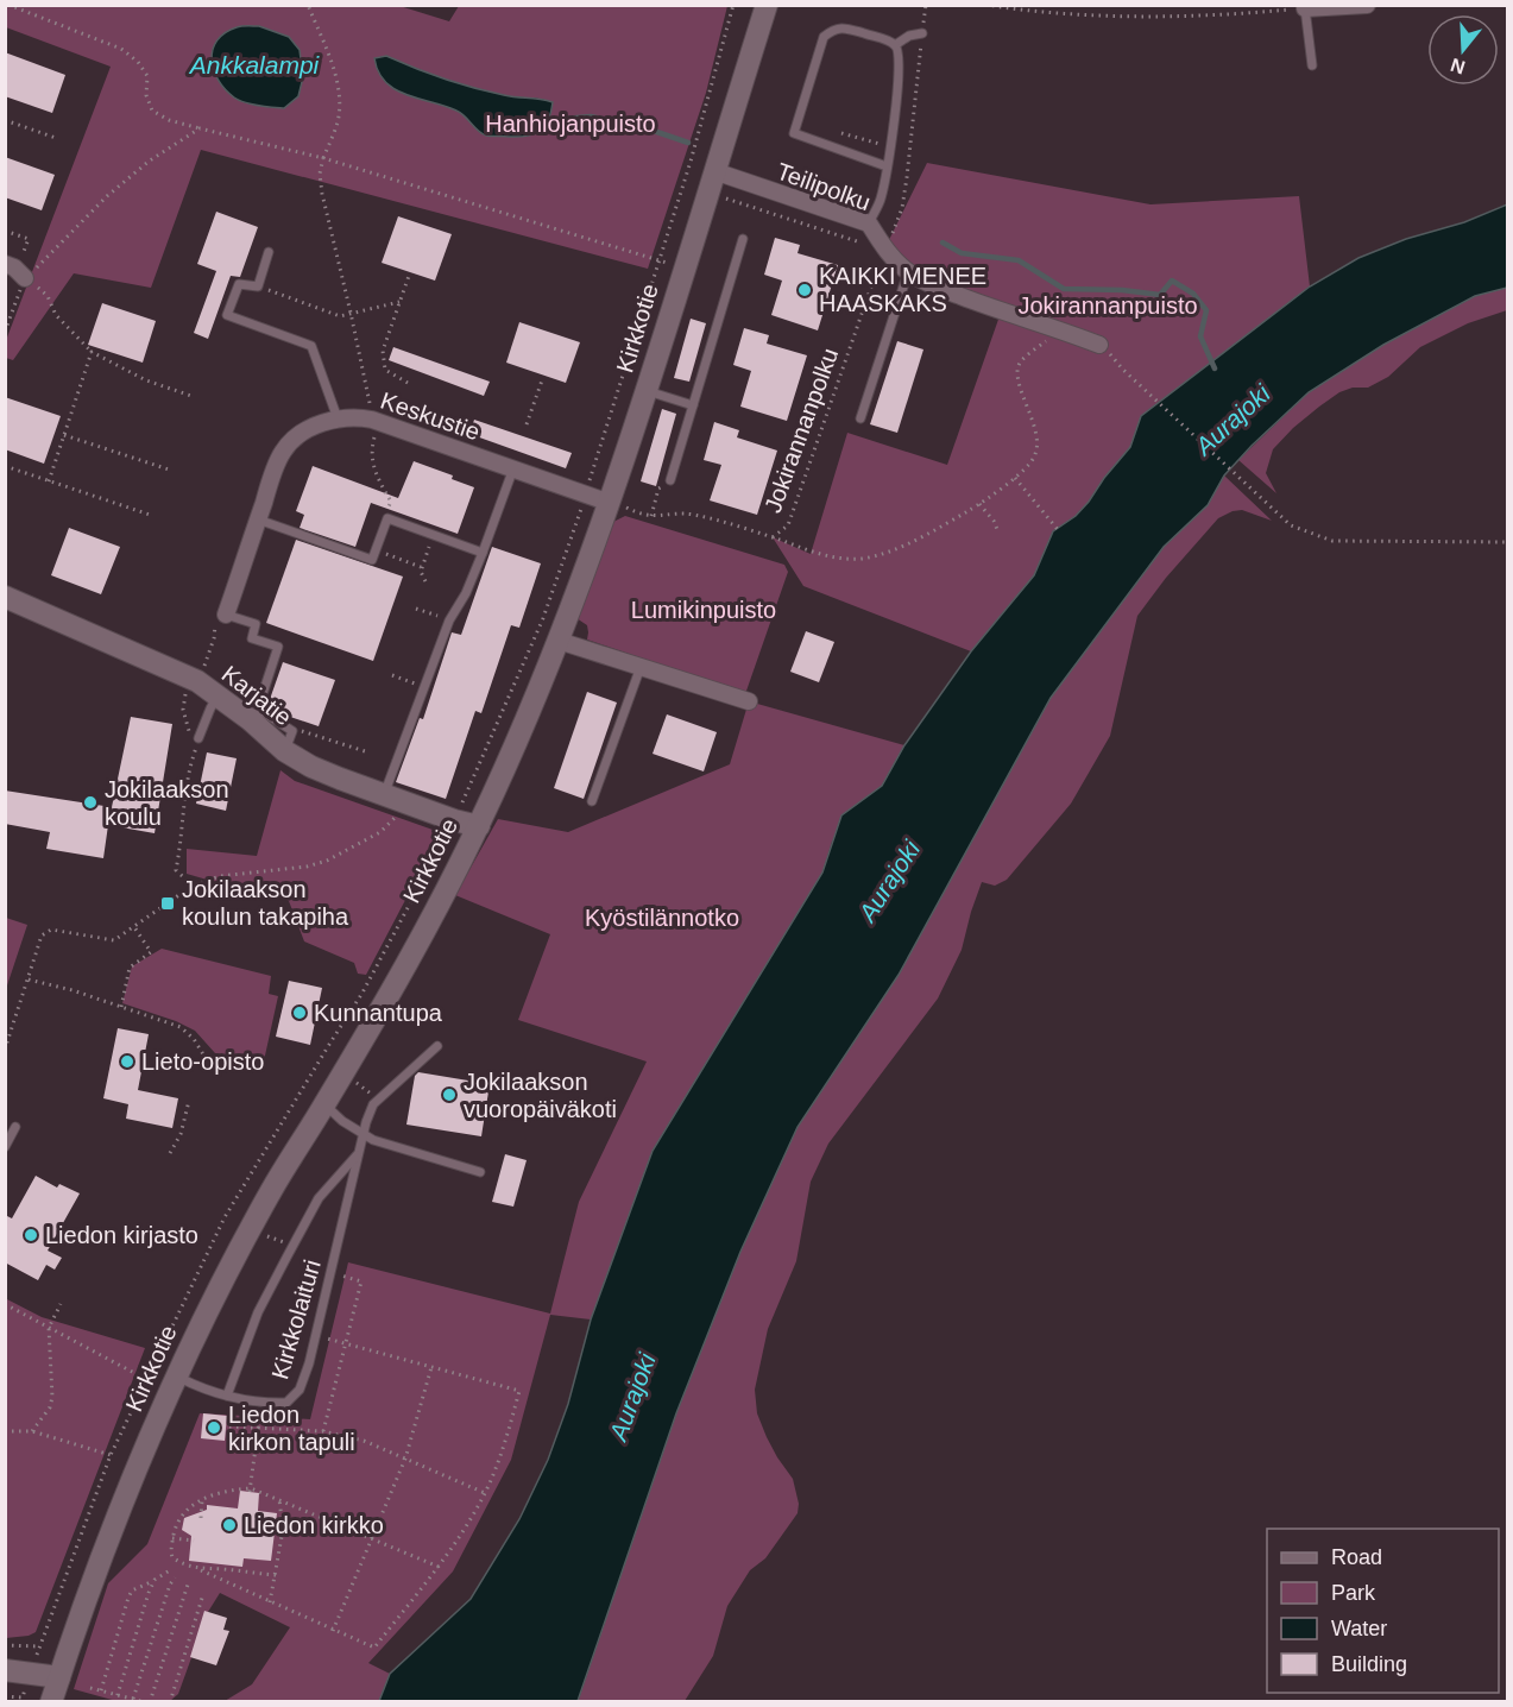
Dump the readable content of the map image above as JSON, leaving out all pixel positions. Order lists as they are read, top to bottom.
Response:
{
  "streets": {
    "street": [
      "Teilipolku",
      "Kirkkotie",
      "Keskustie",
      "Karjatie"
    ],
    "lane": ["Kirkkolaituri"],
    "path": ["Jokirannanpolku"]
  },
  "crossings": [
    ["Teilipolku", "Kirkkotie"],
    ["Teilipolku", "Jokirannanpolku"],
    ["Kirkkotie", "Keskustie"],
    ["Kirkkotie", "Karjatie"],
    ["Kirkkotie", "Kirkkolaituri"]
  ],
  "water": ["Ankkalampi", "Aurajoki"],
  "parks": [
    "Hanhiojanpuisto",
    "Jokirannanpuisto",
    "Lumikinpuisto",
    "Kyöstilännotko"
  ],
  "places": {
    "other": [
      "KAIKKI MENEE HAASKAKS",
      "Jokilaakson koulu",
      "Kunnantupa",
      "Lieto-opisto",
      "Jokilaakson vuoropäiväkoti",
      "Liedon kirjasto",
      "Liedon kirkon tapuli",
      "Liedon kirkko"
    ],
    "transit": ["Jokilaakson koulun takapiha"]
  },
  "legend": [
    "Road",
    "Park",
    "Water",
    "Building"
  ],
  "north": "bottom"
}
